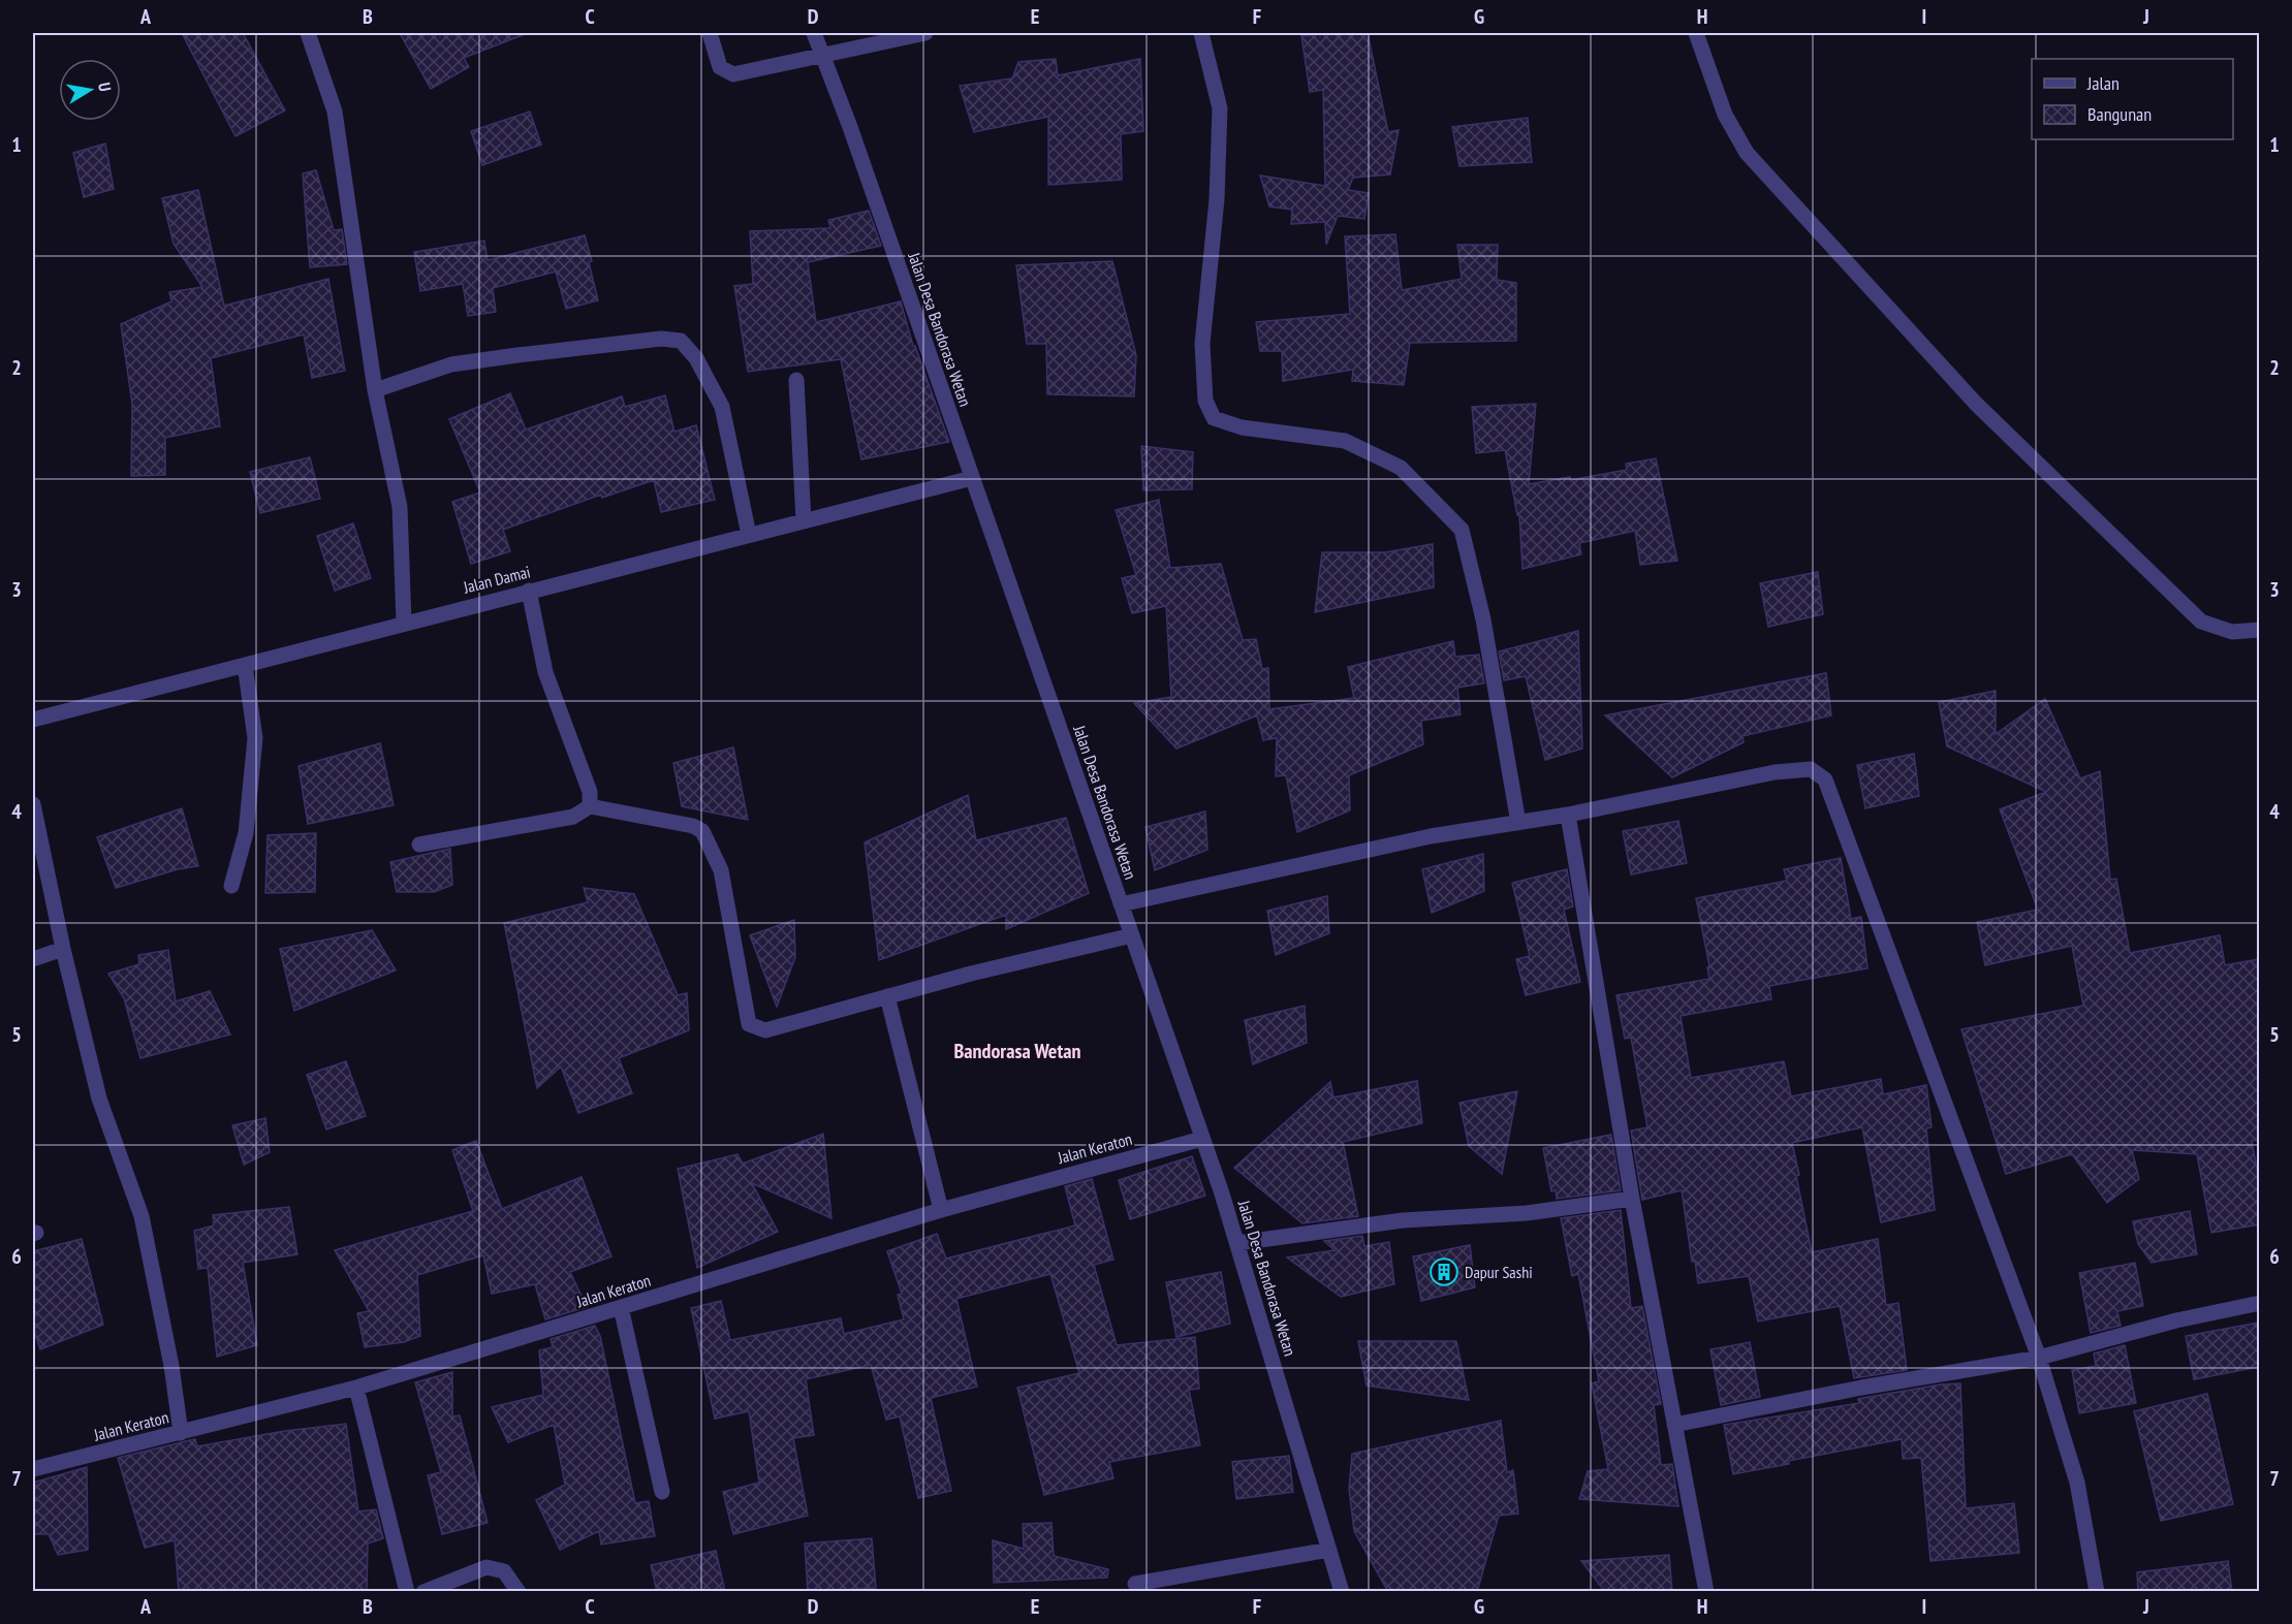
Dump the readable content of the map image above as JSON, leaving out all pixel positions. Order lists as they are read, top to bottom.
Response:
{
  "streets": {
    "street": ["Jalan Desa Bandorasa Wetan", "Jalan Damai", "Jalan Keraton"]
  },
  "crossings": [
    ["Jalan Desa Bandorasa Wetan", "Jalan Damai"],
    ["Jalan Desa Bandorasa Wetan", "Jalan Keraton"]
  ],
  "districts": ["Bandorasa Wetan"],
  "places": {
    "building": ["Dapur Sashi"]
  },
  "legend": ["Jalan", "Bangunan"],
  "north": "right",
  "grid": {
    "columns": [
      "A",
      "B",
      "C",
      "D",
      "E",
      "F",
      "G",
      "H",
      "I",
      "J"
    ],
    "rows": [
      "1",
      "2",
      "3",
      "4",
      "5",
      "6",
      "7"
    ]
  }
}
